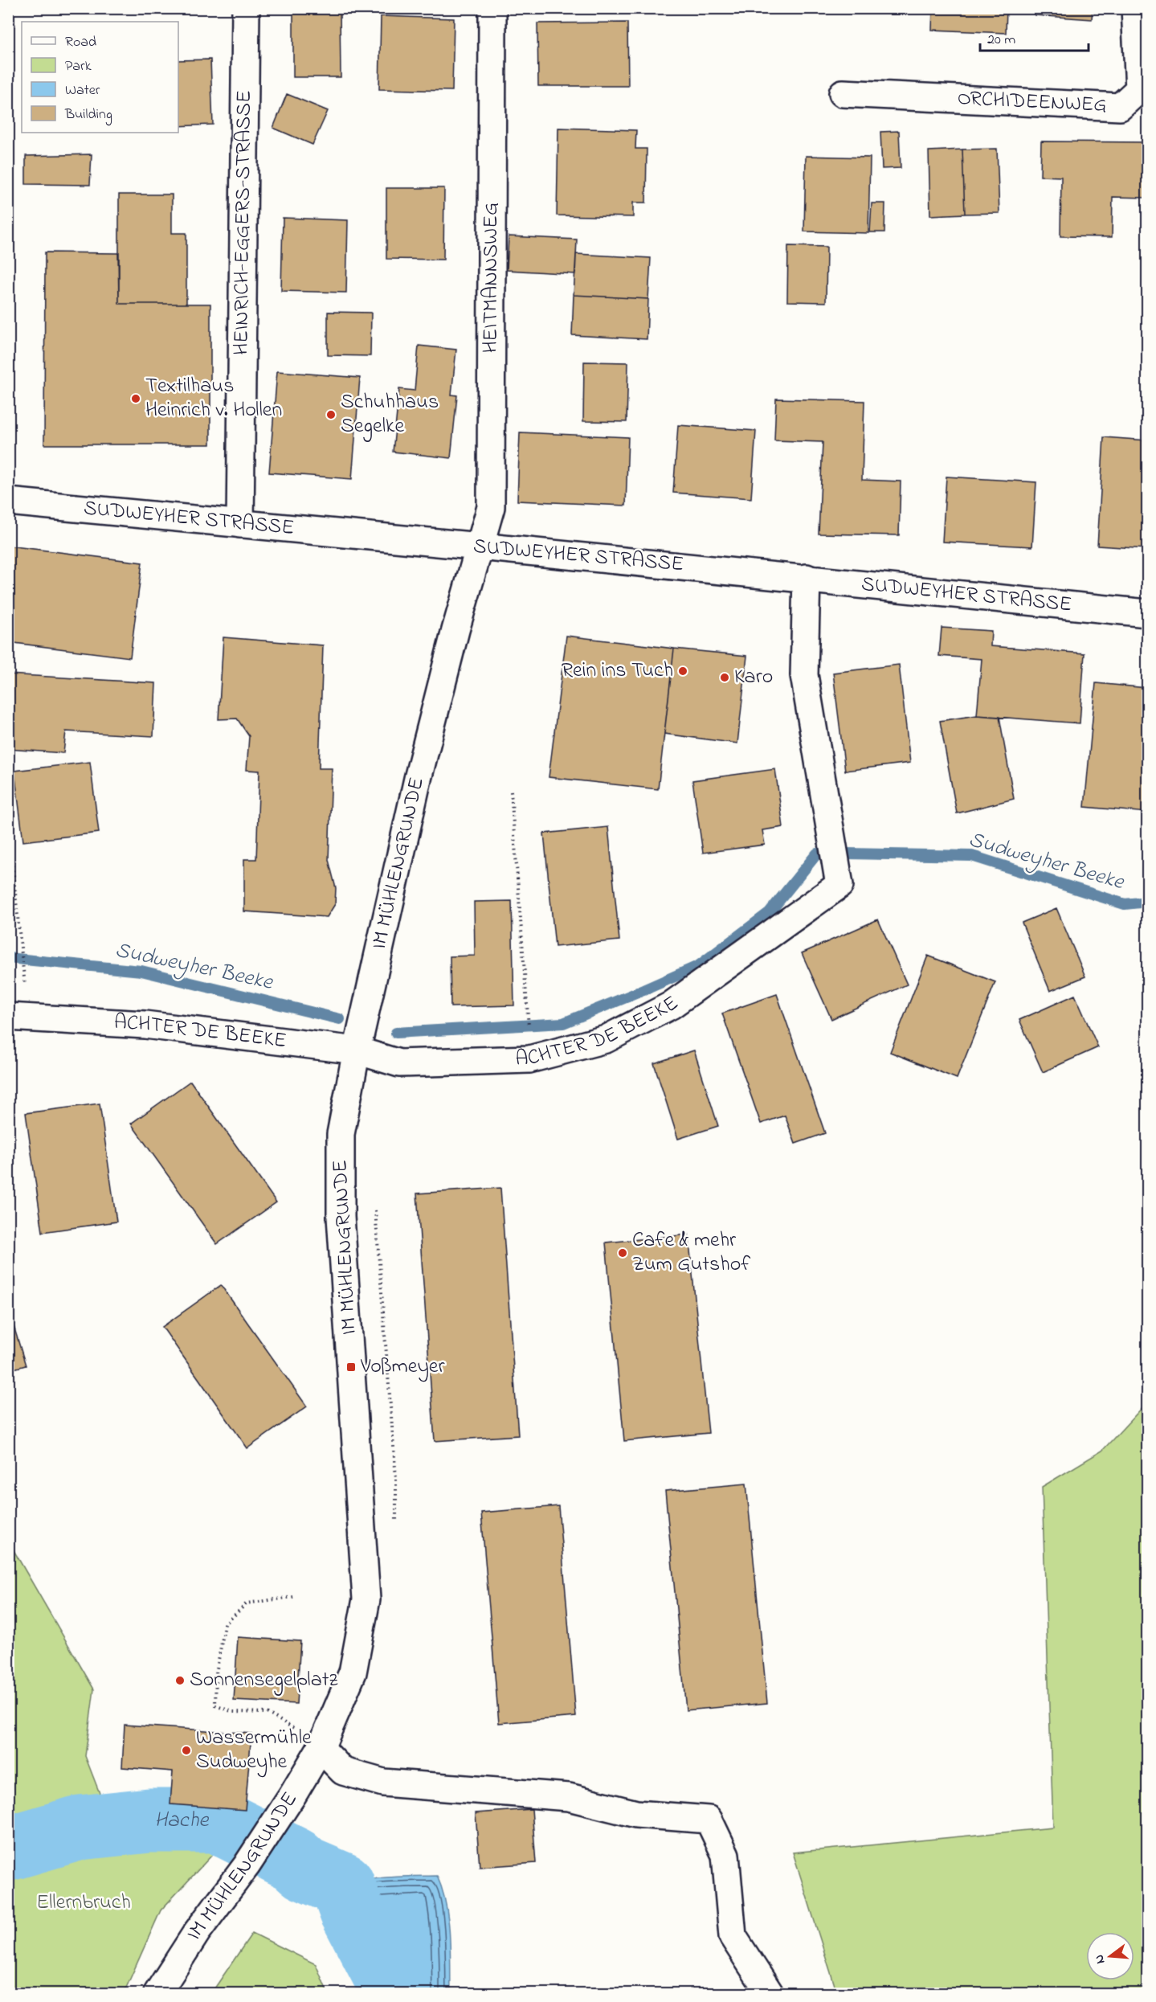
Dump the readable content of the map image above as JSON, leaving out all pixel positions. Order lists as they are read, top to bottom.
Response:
{
  "streets": {
    "street": [
      "ORCHIDEENWEG",
      "HEINRICH-EGGERS-STRASSE",
      "HEITMANNSWEG",
      "SUDWEYHER STRASSE",
      "IM MÜHLENGRUNDE",
      "ACHTER DE BEEKE"
    ]
  },
  "crossings": [
    ["HEINRICH-EGGERS-STRASSE", "SUDWEYHER STRASSE"],
    ["HEITMANNSWEG", "SUDWEYHER STRASSE"],
    ["HEITMANNSWEG", "IM MÜHLENGRUNDE"],
    ["SUDWEYHER STRASSE", "IM MÜHLENGRUNDE"],
    ["SUDWEYHER STRASSE", "ACHTER DE BEEKE"],
    ["IM MÜHLENGRUNDE", "ACHTER DE BEEKE"]
  ],
  "water": ["Sudweyher Beeke", "Hache"],
  "parks": ["Ellernbruch"],
  "places": {
    "other": [
      "Textilhaus Heinrich v. Hollen",
      "Schuhhaus Segelke",
      "Rein ins Tuch",
      "Karo",
      "Cafe & mehr Zum Gutshof",
      "Sonnensegelplatz",
      "Wassermühle Sudweyhe"
    ],
    "transit": ["Voßmeyer"]
  },
  "legend": [
    "Road",
    "Park",
    "Water",
    "Building"
  ],
  "scale_bar": "20 m",
  "north": "left"
}
